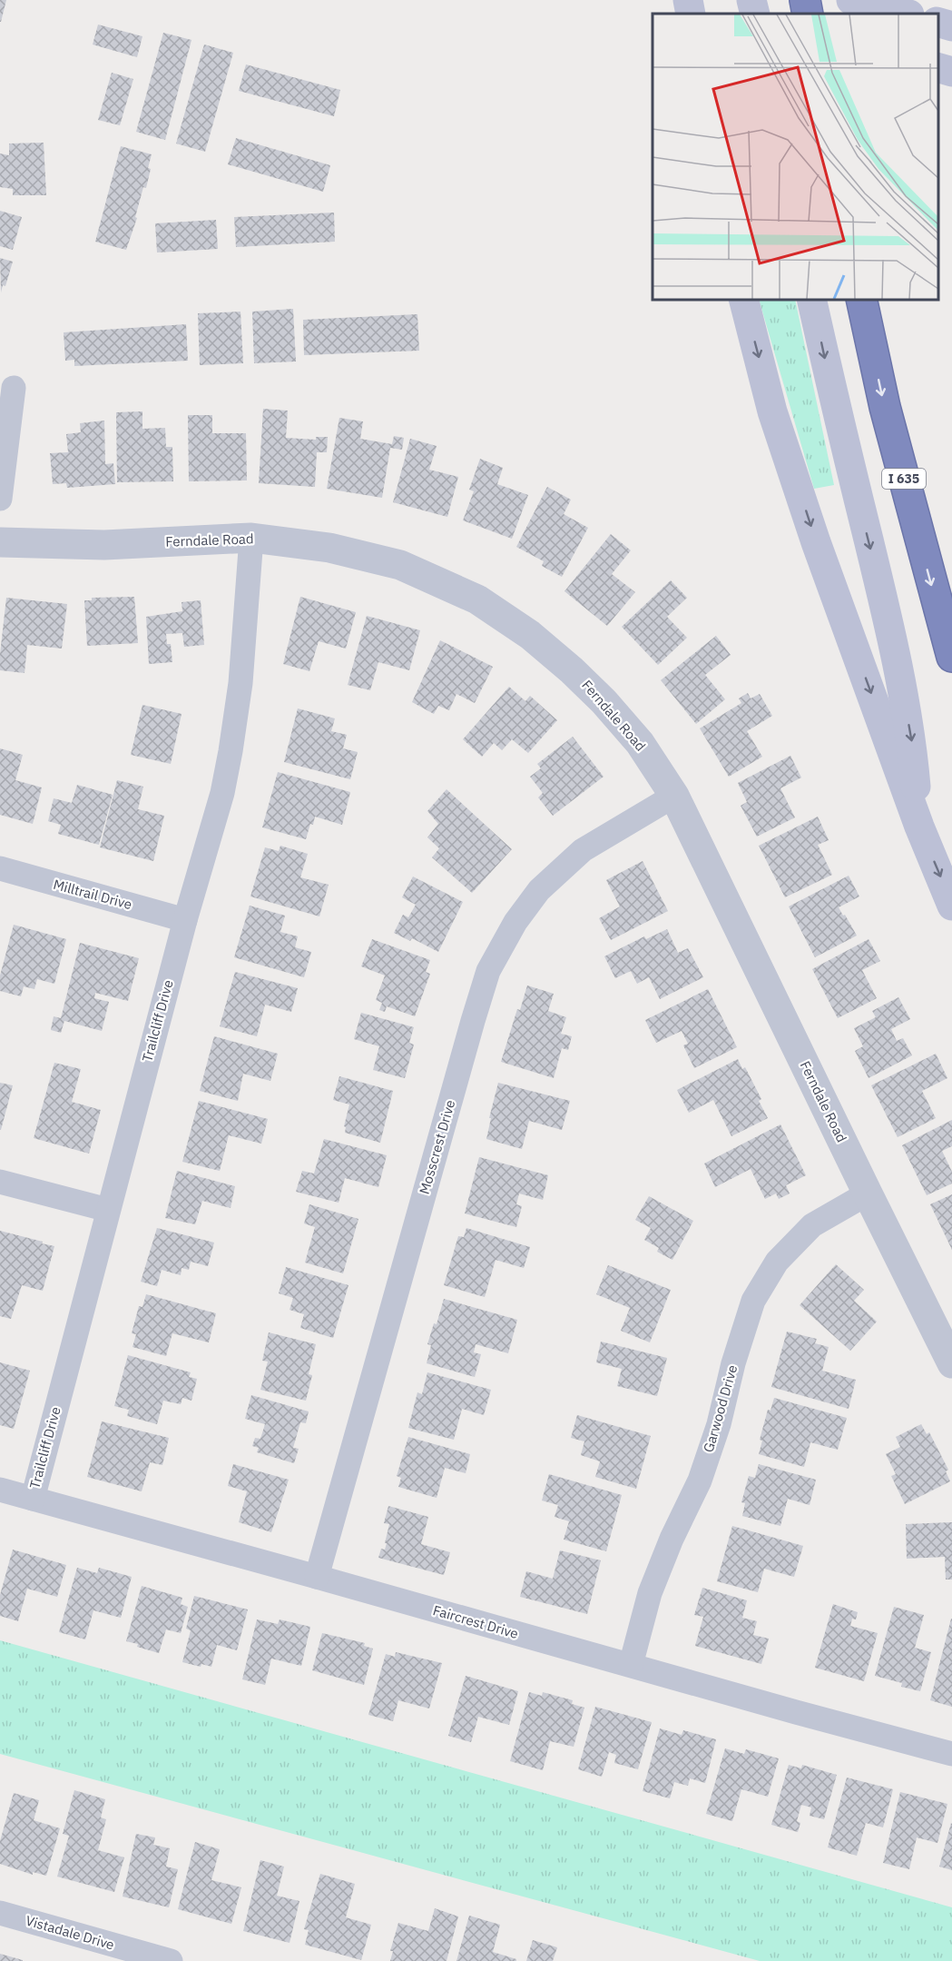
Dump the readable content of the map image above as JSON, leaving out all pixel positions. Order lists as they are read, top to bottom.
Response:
{
  "streets": {
    "highway": ["I 635"],
    "street": [
      "Ferndale Road",
      "Milltrail Drive",
      "Trailcliff Drive",
      "Mosscrest Drive",
      "Garwood Drive",
      "Faircrest Drive",
      "Vistadale Drive"
    ]
  },
  "crossings": [
    ["Ferndale Road", "Trailcliff Drive"],
    ["Ferndale Road", "Mosscrest Drive"],
    ["Ferndale Road", "Garwood Drive"],
    ["Milltrail Drive", "Trailcliff Drive"],
    ["Trailcliff Drive", "Faircrest Drive"],
    ["Mosscrest Drive", "Faircrest Drive"],
    ["Garwood Drive", "Faircrest Drive"]
  ]
}
